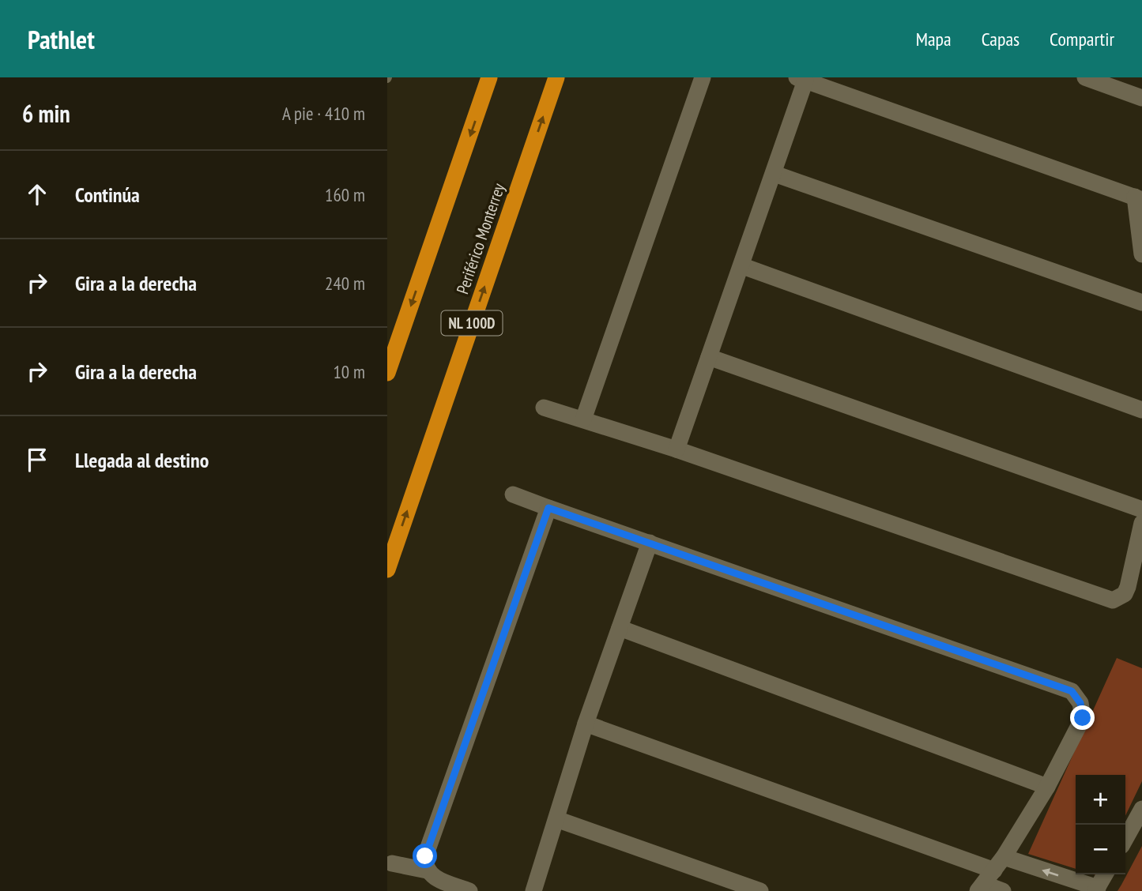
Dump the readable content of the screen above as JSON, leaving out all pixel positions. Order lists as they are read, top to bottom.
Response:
{
  "streets": {
    "highway": ["Periférico Monterrey", "NL 100D"]
  },
  "page": {
    "header": "Pathlet",
    "nav": ["Mapa", "Capas", "Compartir"],
    "heading": ["6 min", "A pie · 410 m"],
    "list": [
      ["Continúa", "160 m"],
      ["Gira a la derecha", "240 m"],
      ["Gira a la derecha", "10 m"],
      "Llegada al destino"
    ],
    "map_buttons": ["+", "−"]
  }
}
